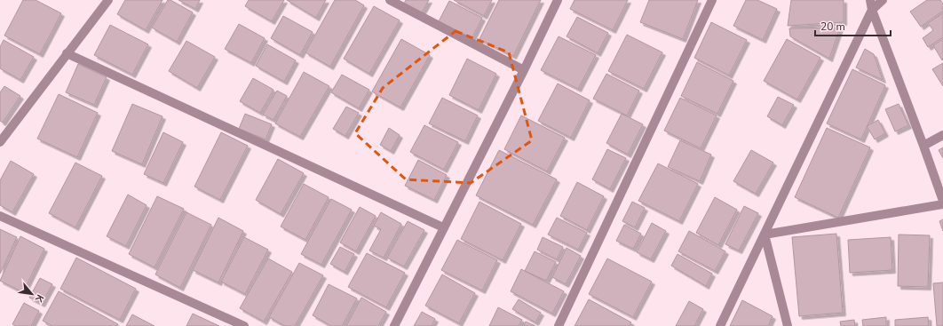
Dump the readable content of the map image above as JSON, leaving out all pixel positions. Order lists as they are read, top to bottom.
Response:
{
  "scale_bar": "20 m",
  "north": "bottom right"
}
